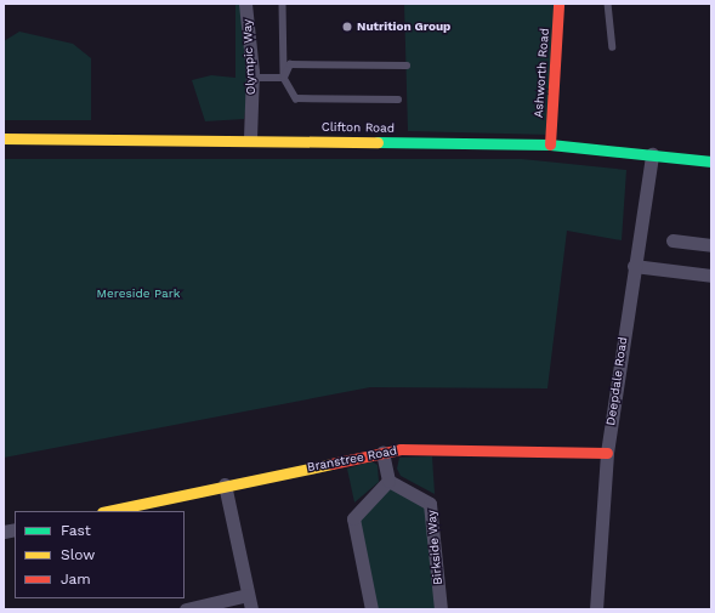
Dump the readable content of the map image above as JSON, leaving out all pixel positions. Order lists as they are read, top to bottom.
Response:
{
  "streets": {
    "street": [
      "Olympic Way",
      "Ashworth Road",
      "Clifton Road",
      "Deepdale Road",
      "Branstree Road",
      "Birkside Way"
    ]
  },
  "crossings": [
    ["Olympic Way", "Clifton Road"],
    ["Ashworth Road", "Clifton Road"],
    ["Clifton Road", "Deepdale Road"],
    ["Deepdale Road", "Branstree Road"]
  ],
  "parks": ["Mereside Park"],
  "places": ["Nutrition Group"],
  "legend": ["Fast", "Slow", "Jam"]
}
